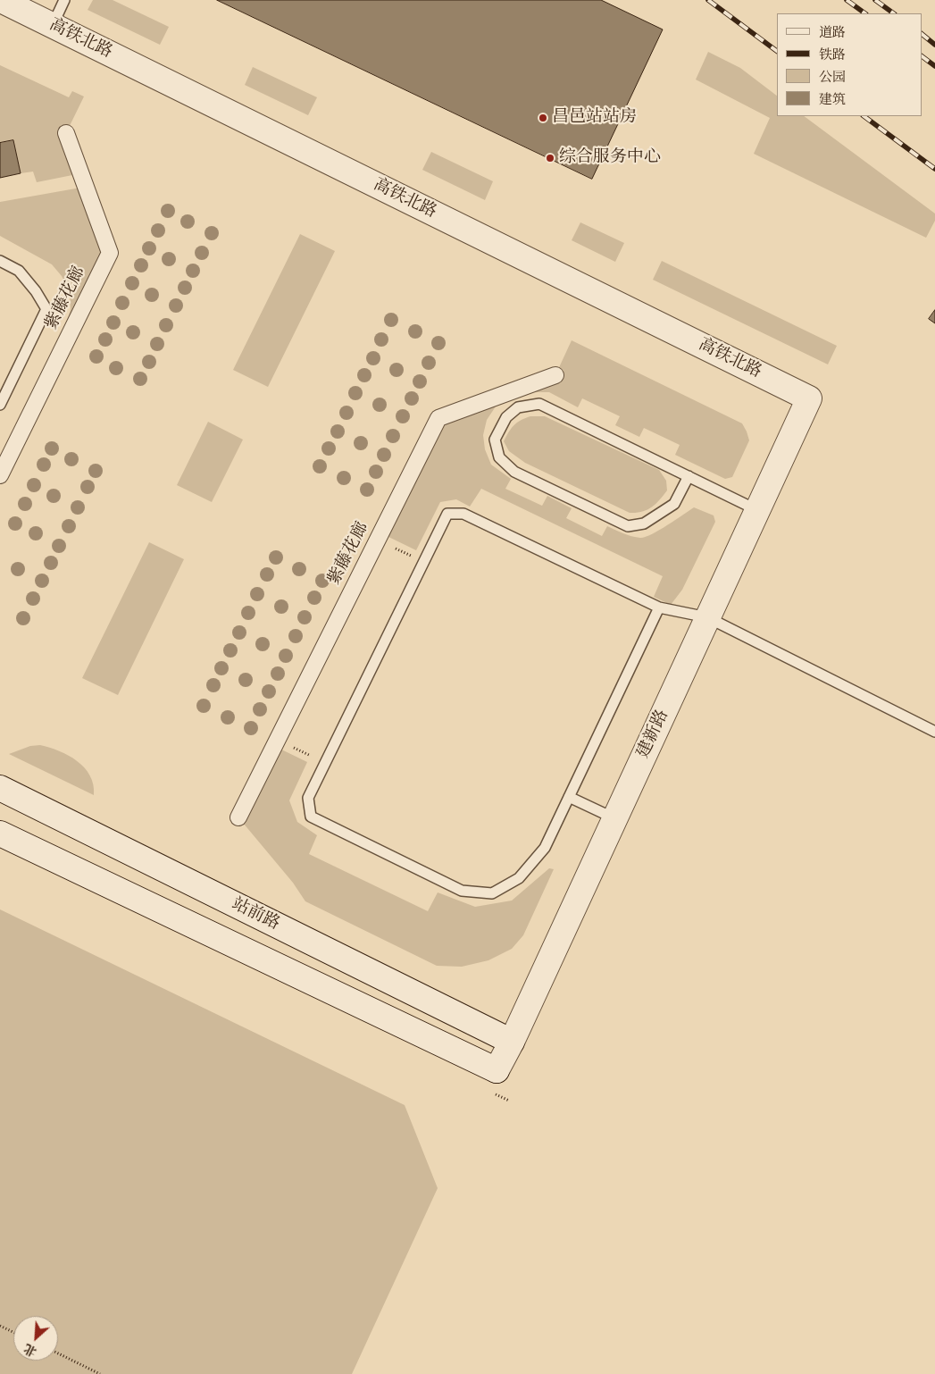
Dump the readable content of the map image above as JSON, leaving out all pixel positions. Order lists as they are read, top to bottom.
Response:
{
  "streets": {
    "street": [
      "高铁北路",
      "紫藤花廊",
      "建新路",
      "站前路"
    ]
  },
  "crossings": [
    ["高铁北路", "建新路"],
    ["建新路", "站前路"]
  ],
  "places": ["昌邑站站房", "综合服务中心"],
  "legend": [
    "道路",
    "铁路",
    "公园",
    "建筑"
  ],
  "north": "bottom left"
}
